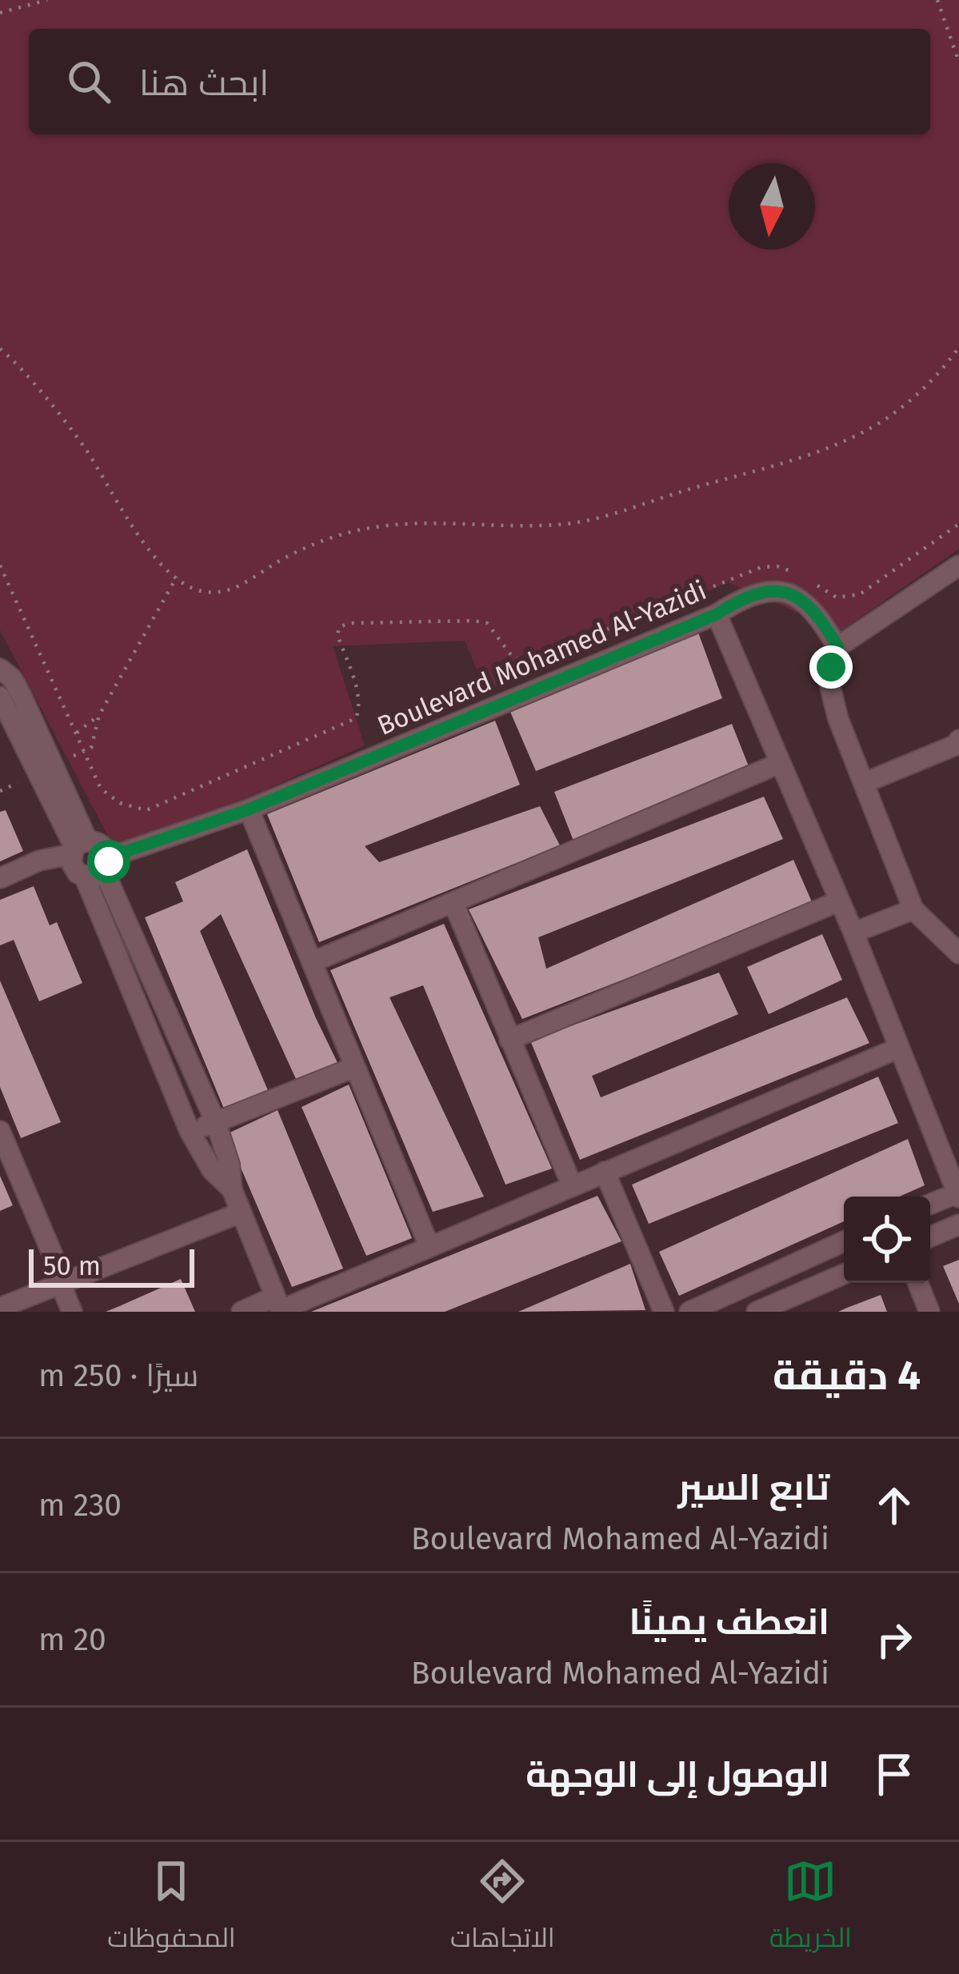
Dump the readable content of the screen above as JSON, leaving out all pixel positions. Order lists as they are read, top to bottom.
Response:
{
  "streets": {
    "street": ["Boulevard Mohamed Al-Yazidi"]
  },
  "scale_bar": "50 m",
  "north": "bottom",
  "page": {
    "search": "ابحث هنا",
    "scale": "50 m",
    "heading": ["4 دقيقة", "سيرًا · 250 m"],
    "list": [
      ["تابع السير", "Boulevard Mohamed Al-Yazidi", "230 m"],
      ["انعطف يمينًا", "Boulevard Mohamed Al-Yazidi", "20 m"],
      "الوصول إلى الوجهة"
    ],
    "nav": ["الخريطة", "الاتجاهات", "المحفوظات"]
  }
}
